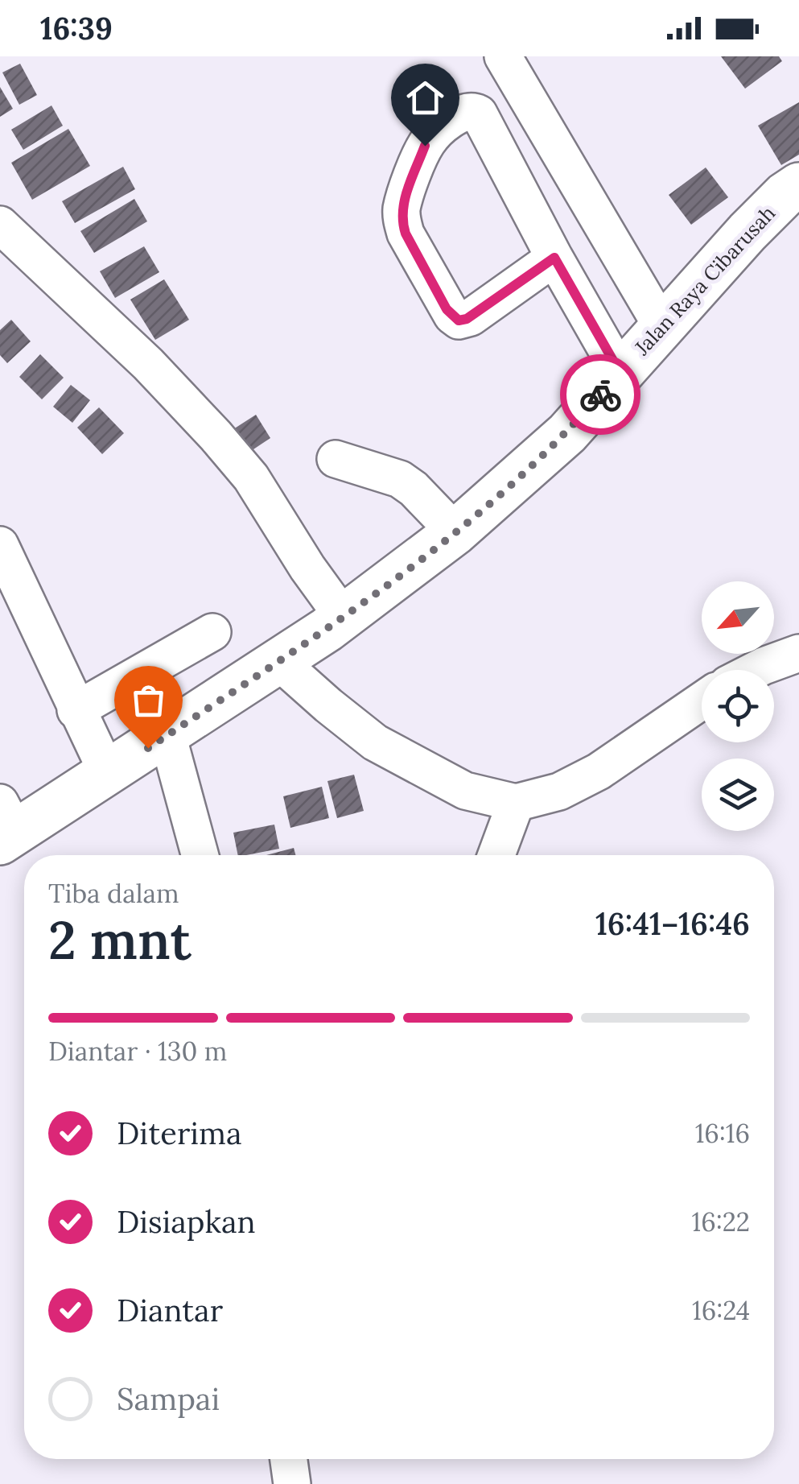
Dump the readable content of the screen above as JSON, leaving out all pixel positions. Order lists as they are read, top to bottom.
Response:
{
  "streets": {
    "main road": ["Jalan Raya Cibarusah"]
  },
  "north": "bottom left",
  "page": {
    "status": "16:39",
    "heading": ["2 mnt", "Tiba dalam", "16:41–16:46"],
    "bar": "Diantar · 130 m",
    "list": [
      ["Diterima", "16:16"],
      ["Disiapkan", "16:22"],
      ["Diantar", "16:24"],
      "Sampai"
    ]
  }
}
